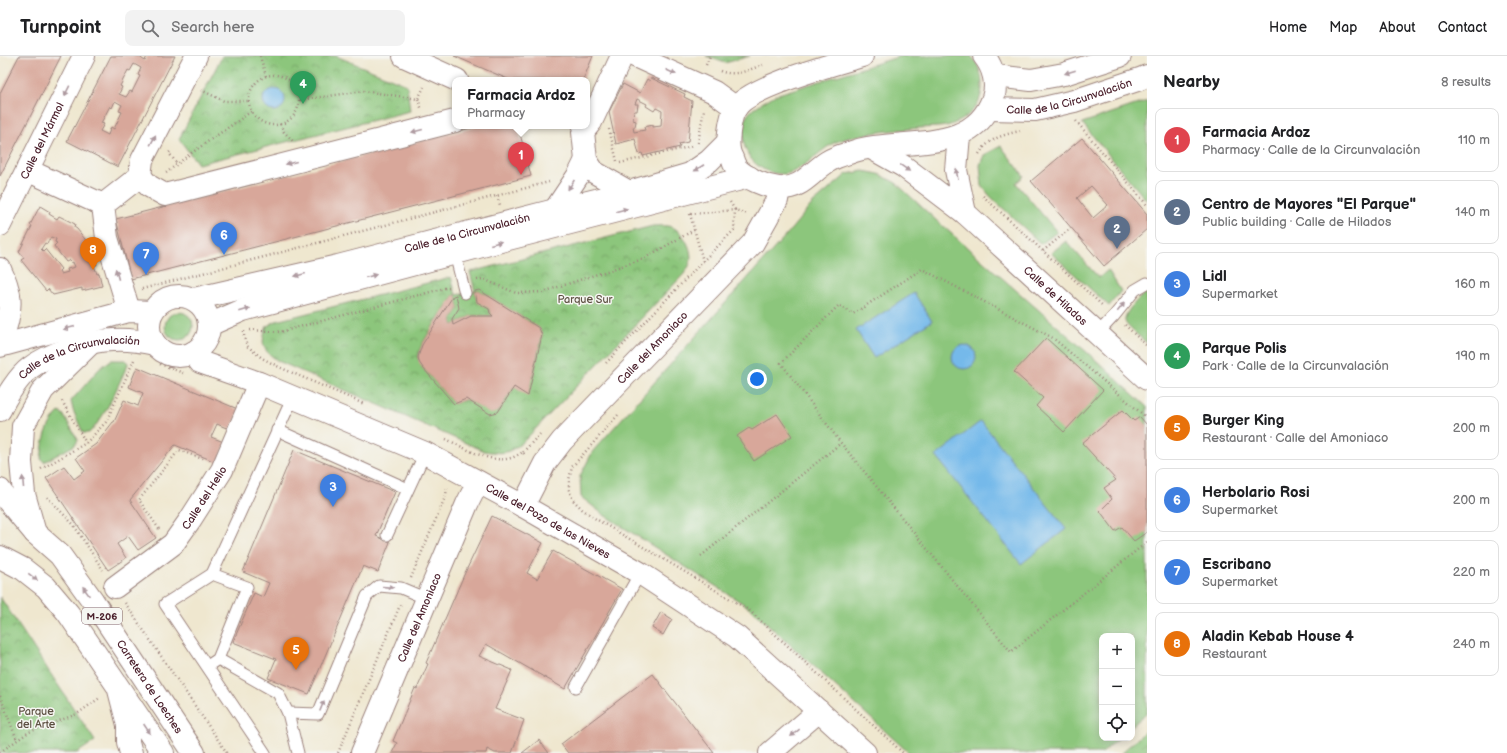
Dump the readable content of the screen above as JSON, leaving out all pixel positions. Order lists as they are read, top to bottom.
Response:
{
  "streets": {
    "street": [
      "Calle de la Circunvalación",
      "Calle del Mármol",
      "Calle de Hilados",
      "Calle del Amoniaco",
      "Calle del Helio",
      "Calle del Pozo de las Nieves",
      "M-206",
      "Carretera de Loeches"
    ]
  },
  "crossings": [
    ["Calle de la Circunvalación", "Calle del Pozo de las Nieves"],
    ["Calle del Amoniaco", "Calle del Pozo de las Nieves"],
    ["Calle del Helio", "Calle del Pozo de las Nieves"]
  ],
  "parks": ["Parque Sur", "Parque del Arte"],
  "page": {
    "header": "Turnpoint",
    "search": "Search here",
    "nav": [
      "Home",
      "Map",
      "About",
      "Contact"
    ],
    "heading": ["Nearby", "8 results"],
    "pins": [
      "4",
      "1",
      "2",
      "6",
      "8",
      "7",
      "3",
      "5"
    ],
    "popup": ["Farmacia Ardoz", "Pharmacy"],
    "list": [
      {
        "mark": "1",
        "name": "Farmacia Ardoz",
        "note": "Pharmacy · Calle de la Circunvalación",
        "value": "110 m"
      },
      {
        "mark": "2",
        "name": "Centro de Mayores \"El Parque\"",
        "note": "Public building · Calle de Hilados",
        "value": "140 m"
      },
      {
        "mark": "3",
        "name": "Lidl",
        "note": "Supermarket",
        "value": "160 m"
      },
      {
        "mark": "4",
        "name": "Parque Polis",
        "note": "Park · Calle de la Circunvalación",
        "value": "190 m"
      },
      {
        "mark": "5",
        "name": "Burger King",
        "note": "Restaurant · Calle del Amoniaco",
        "value": "200 m"
      },
      {
        "mark": "6",
        "name": "Herbolario Rosi",
        "note": "Supermarket",
        "value": "200 m"
      },
      {
        "mark": "7",
        "name": "Escribano",
        "note": "Supermarket",
        "value": "220 m"
      },
      {
        "mark": "8",
        "name": "Aladin Kebab House 4",
        "note": "Restaurant",
        "value": "240 m"
      }
    ],
    "map_buttons": ["+", "−"]
  }
}
